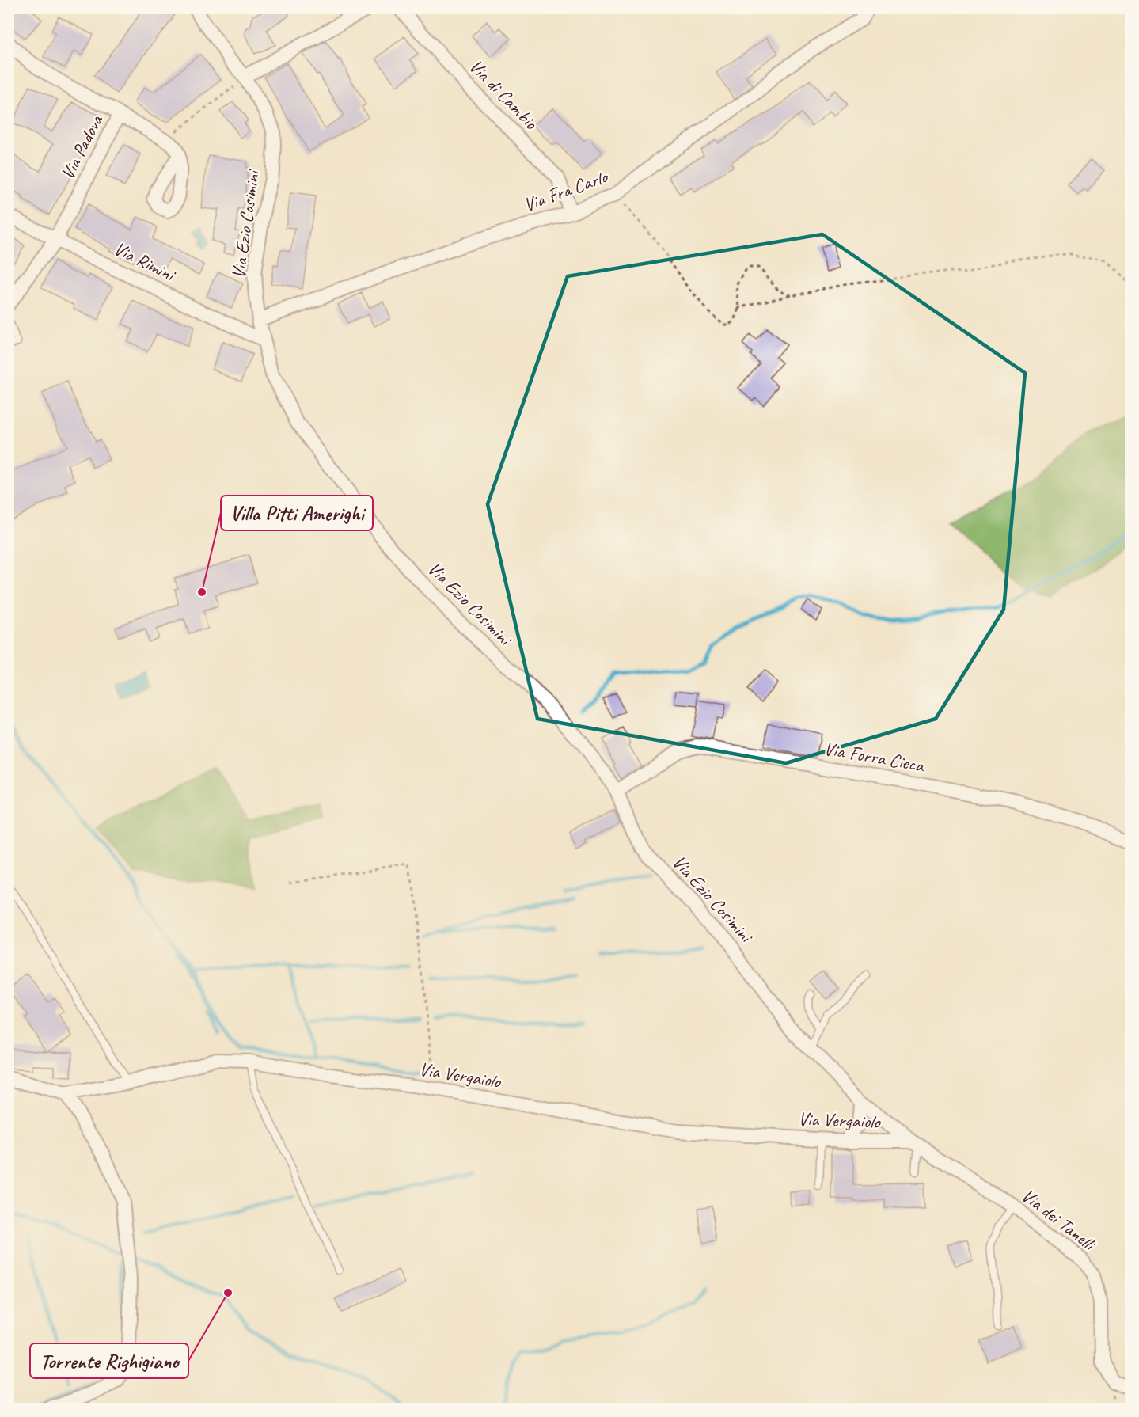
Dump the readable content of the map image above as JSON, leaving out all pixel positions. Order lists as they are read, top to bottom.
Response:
{
  "streets": {
    "street": [
      "Via di Cambio",
      "Via Padova",
      "Via Fra Carlo",
      "Via Ezio Cosimini",
      "Via Rimini",
      "Via Forra Cieca",
      "Via Vergaiolo",
      "Via dei Tanelli"
    ]
  },
  "crossings": [
    ["Via di Cambio", "Via Fra Carlo"],
    ["Via Padova", "Via Rimini"],
    ["Via Fra Carlo", "Via Ezio Cosimini"],
    ["Via Ezio Cosimini", "Via Rimini"],
    ["Via Ezio Cosimini", "Via Forra Cieca"],
    ["Via Ezio Cosimini", "Via Vergaiolo"],
    ["Via Ezio Cosimini", "Via dei Tanelli"],
    ["Via Vergaiolo", "Via dei Tanelli"]
  ],
  "places": ["Villa Pitti Amerighi", "Torrente Righigiano"]
}
